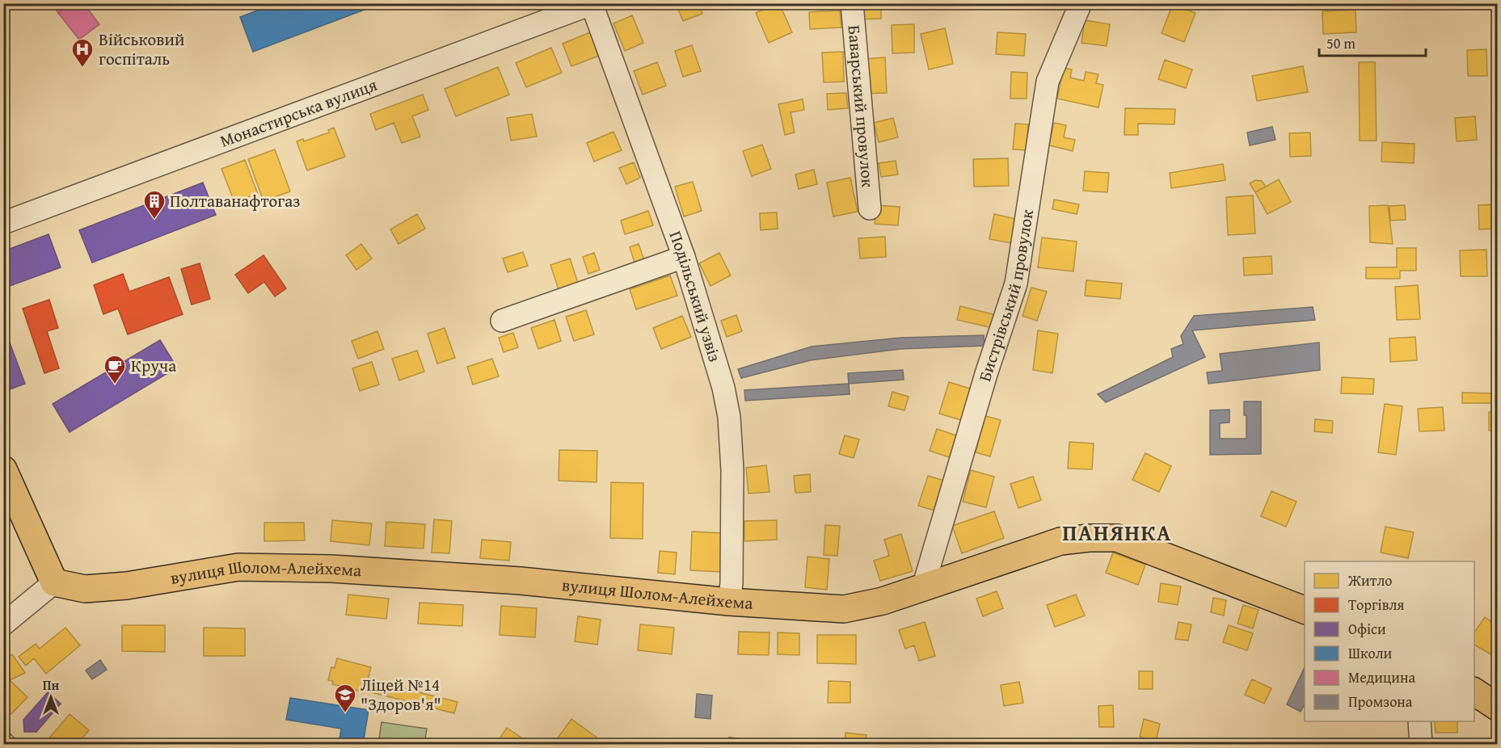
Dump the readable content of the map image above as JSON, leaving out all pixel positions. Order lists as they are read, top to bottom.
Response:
{
  "streets": {
    "main road": ["вулиця Шолом-Алейхема"],
    "street": [
      "Баварський провулок",
      "Монастирська вулиця",
      "Бистрівський провулок",
      "Подільський узвіз"
    ]
  },
  "crossings": [
    ["Монастирська вулиця", "Подільський узвіз"],
    ["Бистрівський провулок", "вулиця Шолом-Алейхема"],
    ["Подільський узвіз", "вулиця Шолом-Алейхема"]
  ],
  "districts": ["ПАНЯНКА"],
  "places": {
    "hospital": ["Військовий госпіталь"],
    "building": ["Полтаванафтогаз"],
    "cafe": ["Круча"],
    "school or university": ["Ліцей №14 \"Здоров'я\""]
  },
  "legend": [
    "Житло",
    "Торгівля",
    "Офіси",
    "Школи",
    "Медицина",
    "Промзона"
  ],
  "scale_bar": "50 m",
  "north": "top"
}
